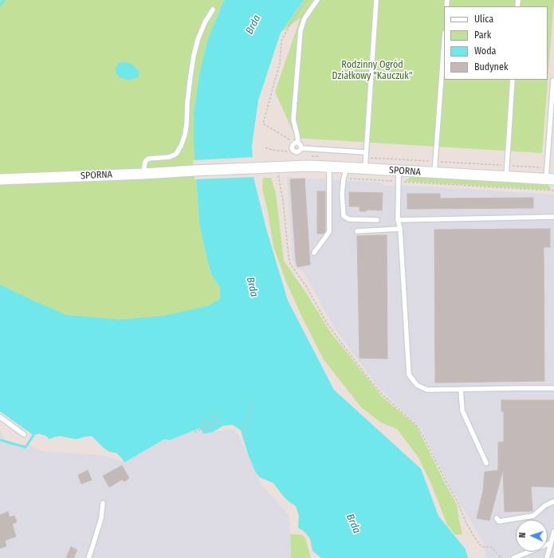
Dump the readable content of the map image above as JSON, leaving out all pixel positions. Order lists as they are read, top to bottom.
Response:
{
  "streets": {
    "street": ["SPORNA"]
  },
  "water": ["Brda"],
  "parks": ["Rodzinny Ogród Działkowy \"Kauczuk\""],
  "legend": [
    "Ulica",
    "Park",
    "Woda",
    "Budynek"
  ],
  "north": "left"
}
